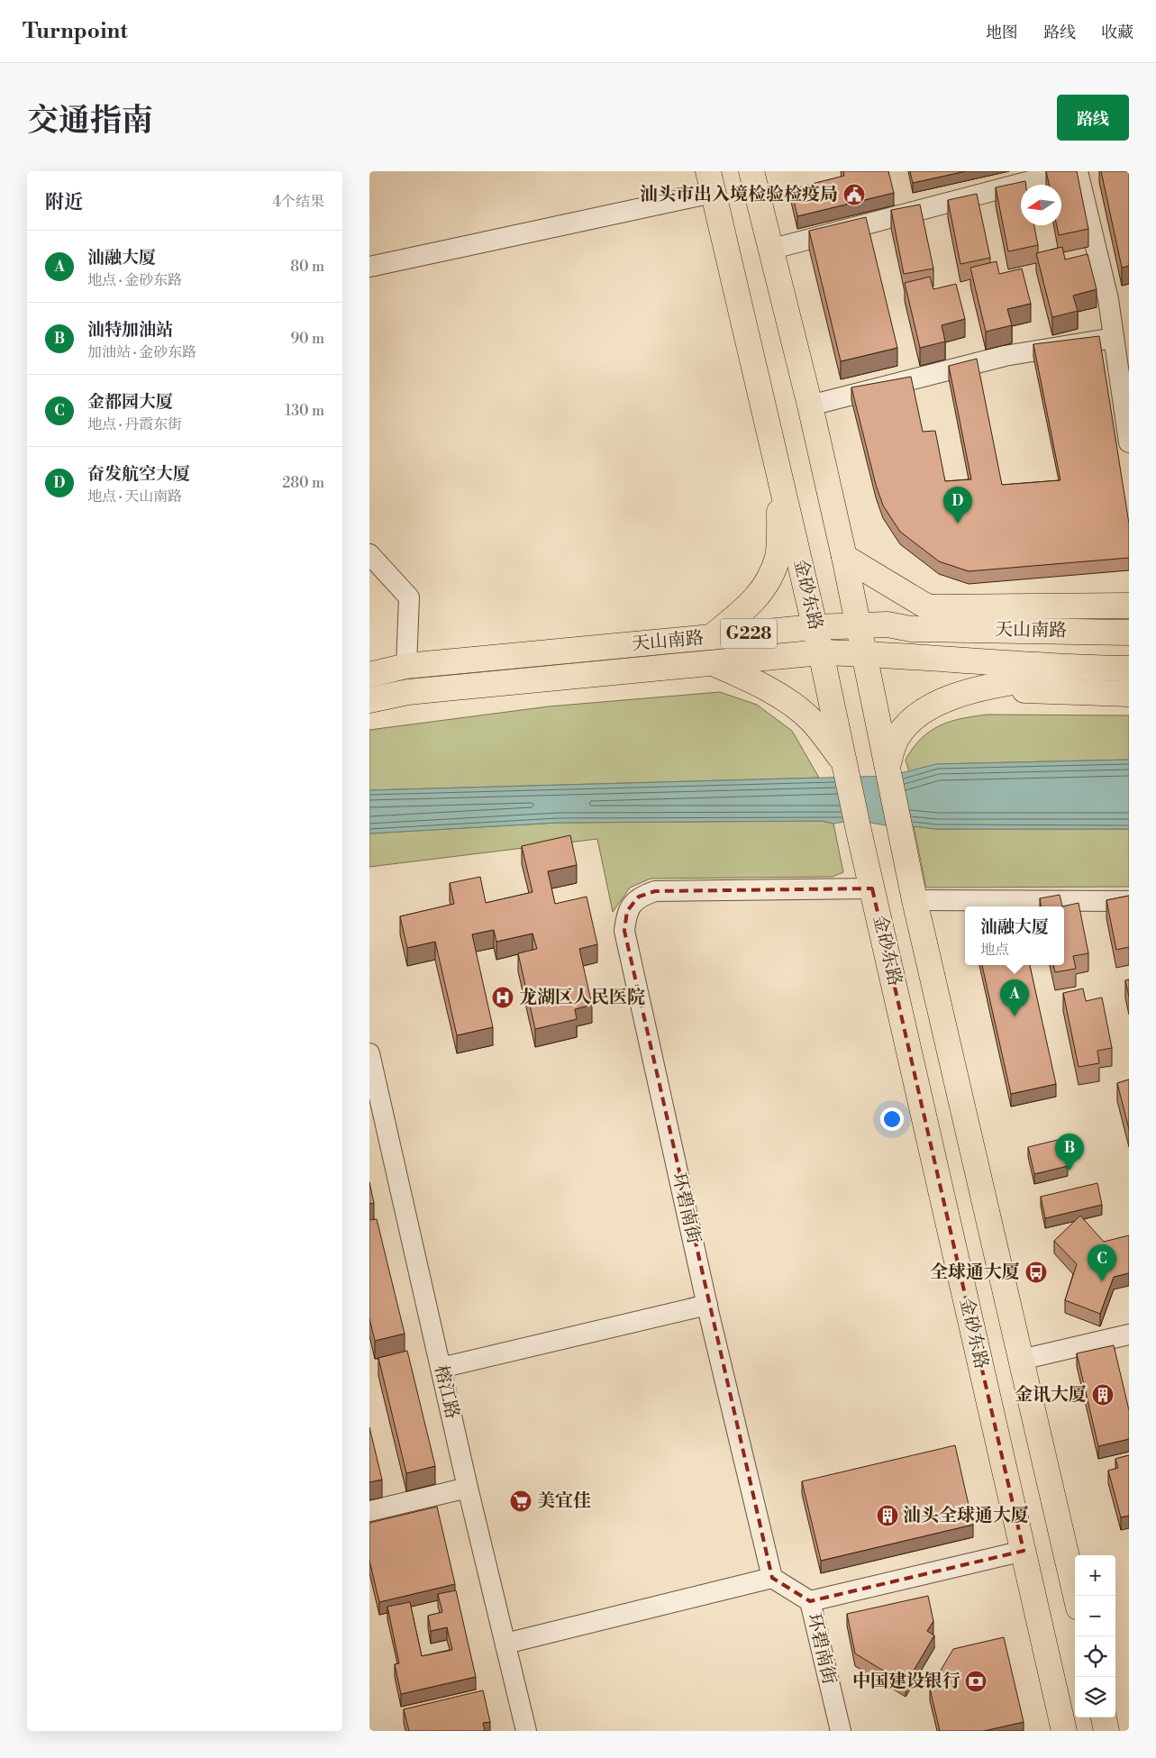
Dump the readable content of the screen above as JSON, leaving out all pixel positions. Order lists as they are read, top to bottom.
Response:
{
  "streets": {
    "main road": ["金砂东路", "天山南路", "G228"],
    "street": ["环碧南街", "榕江路"]
  },
  "crossings": [
    ["金砂东路", "天山南路"],
    ["金砂东路", "环碧南街"]
  ],
  "places": {
    "public building": ["汕头市出入境检验检疫局"],
    "hospital": ["龙湖区人民医院"],
    "bus stop": ["全球通大厦"],
    "building": ["金讯大厦", "汕头全球通大厦"],
    "supermarket": ["美宜佳"],
    "bank": ["中国建设银行"]
  },
  "north": "left",
  "page": {
    "header": "Turnpoint",
    "nav": ["地图", "路线", "收藏"],
    "title": "交通指南",
    "buttons": "路线",
    "heading": ["附近", "4个结果"],
    "list": [
      {
        "mark": "A",
        "name": "汕融大厦",
        "note": "地点 · 金砂东路",
        "value": "80 m"
      },
      {
        "mark": "B",
        "name": "汕特加油站",
        "note": "加油站 · 金砂东路",
        "value": "90 m"
      },
      {
        "mark": "C",
        "name": "金都园大厦",
        "note": "地点 · 丹霞东街",
        "value": "130 m"
      },
      {
        "mark": "D",
        "name": "奋发航空大厦",
        "note": "地点 · 天山南路",
        "value": "280 m"
      }
    ],
    "pins": [
      "D",
      "A",
      "B",
      "C"
    ],
    "popup": ["汕融大厦", "地点"],
    "map_buttons": ["+", "−"]
  }
}
